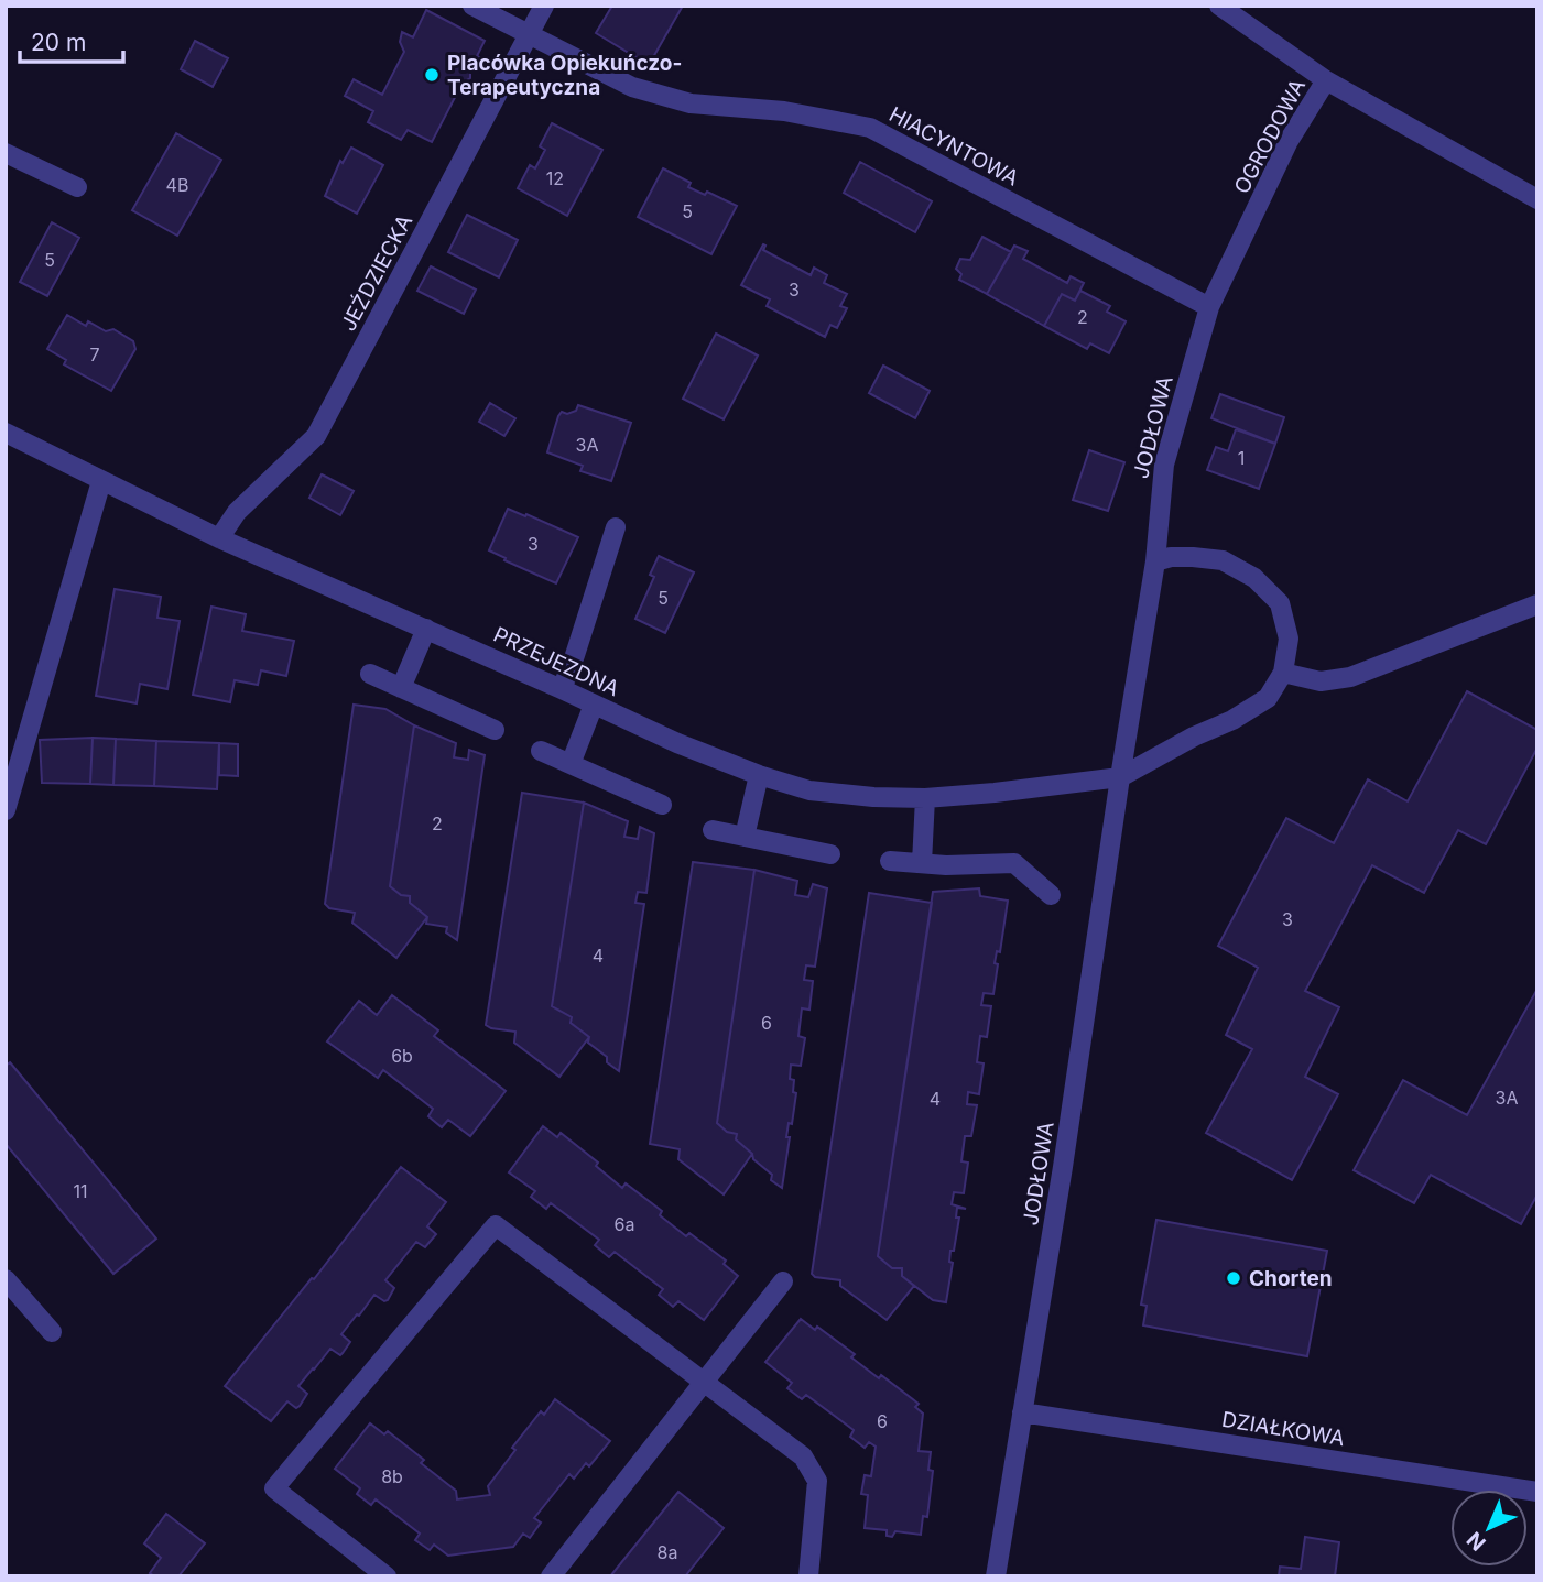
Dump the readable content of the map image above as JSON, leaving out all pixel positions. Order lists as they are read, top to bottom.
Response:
{
  "streets": {
    "street": [
      "OGRODOWA",
      "HIACYNTOWA",
      "JEŹDZIECKA",
      "JODŁOWA",
      "PRZEJEZDNA",
      "DZIAŁKOWA"
    ]
  },
  "crossings": [
    ["OGRODOWA", "HIACYNTOWA"],
    ["OGRODOWA", "JODŁOWA"],
    ["HIACYNTOWA", "JEŹDZIECKA"],
    ["HIACYNTOWA", "JODŁOWA"],
    ["JEŹDZIECKA", "PRZEJEZDNA"],
    ["JODŁOWA", "PRZEJEZDNA"],
    ["JODŁOWA", "DZIAŁKOWA"]
  ],
  "places": ["Placówka Opiekuńczo- Terapeutyczna", "Chorten"],
  "house_numbers": [
    "12",
    "4B",
    "5",
    "5",
    "3",
    "2",
    "7",
    "3A",
    "1",
    "3",
    "5",
    "2",
    "3",
    "4",
    "6",
    "6b",
    "3A",
    "4",
    "11",
    "6a",
    "6",
    "8b",
    "8a"
  ],
  "scale_bar": "20 m",
  "north": "bottom left"
}
